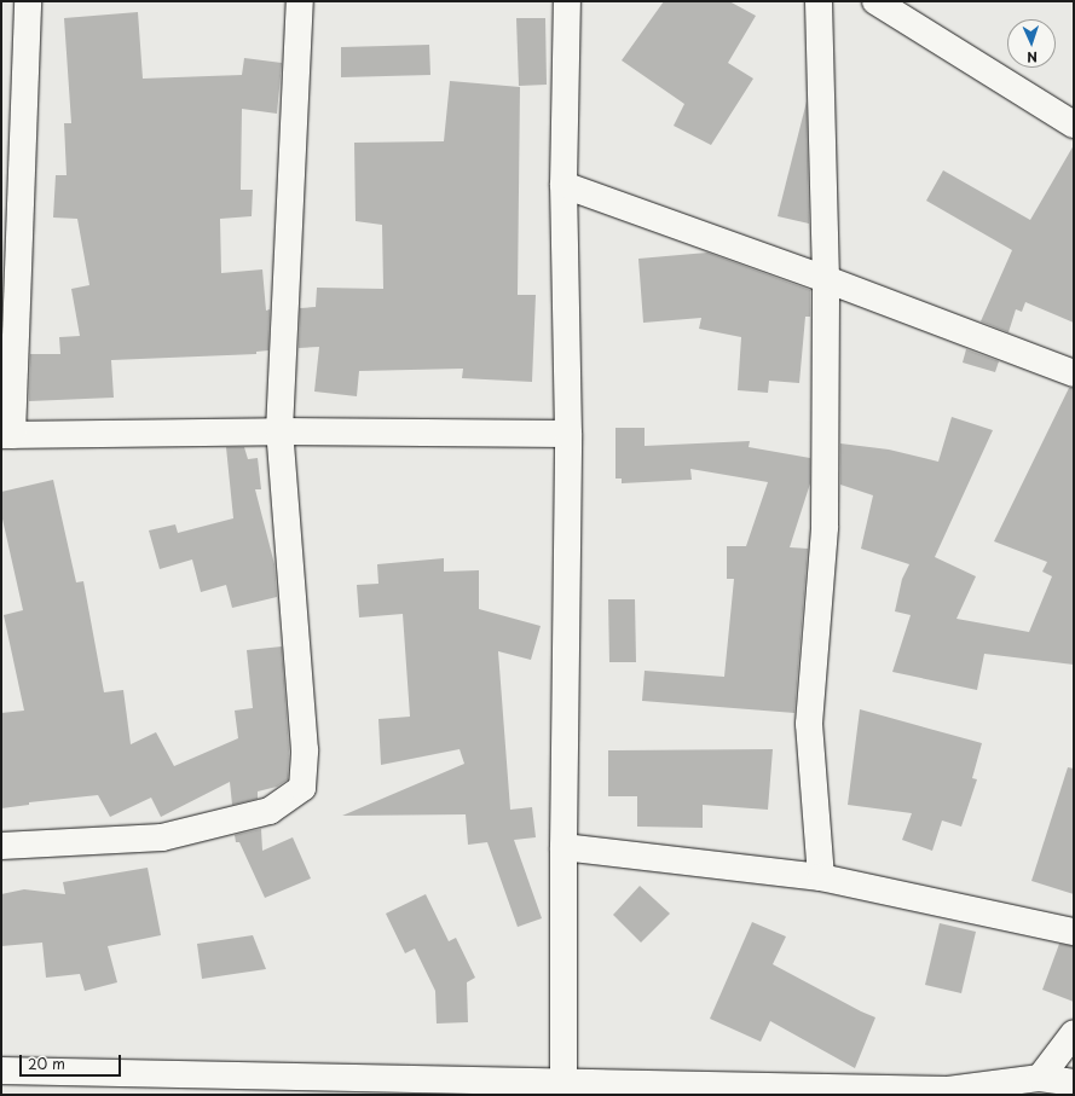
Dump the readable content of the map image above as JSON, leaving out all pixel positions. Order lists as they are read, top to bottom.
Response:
{
  "scale_bar": "20 m",
  "north": "bottom"
}
